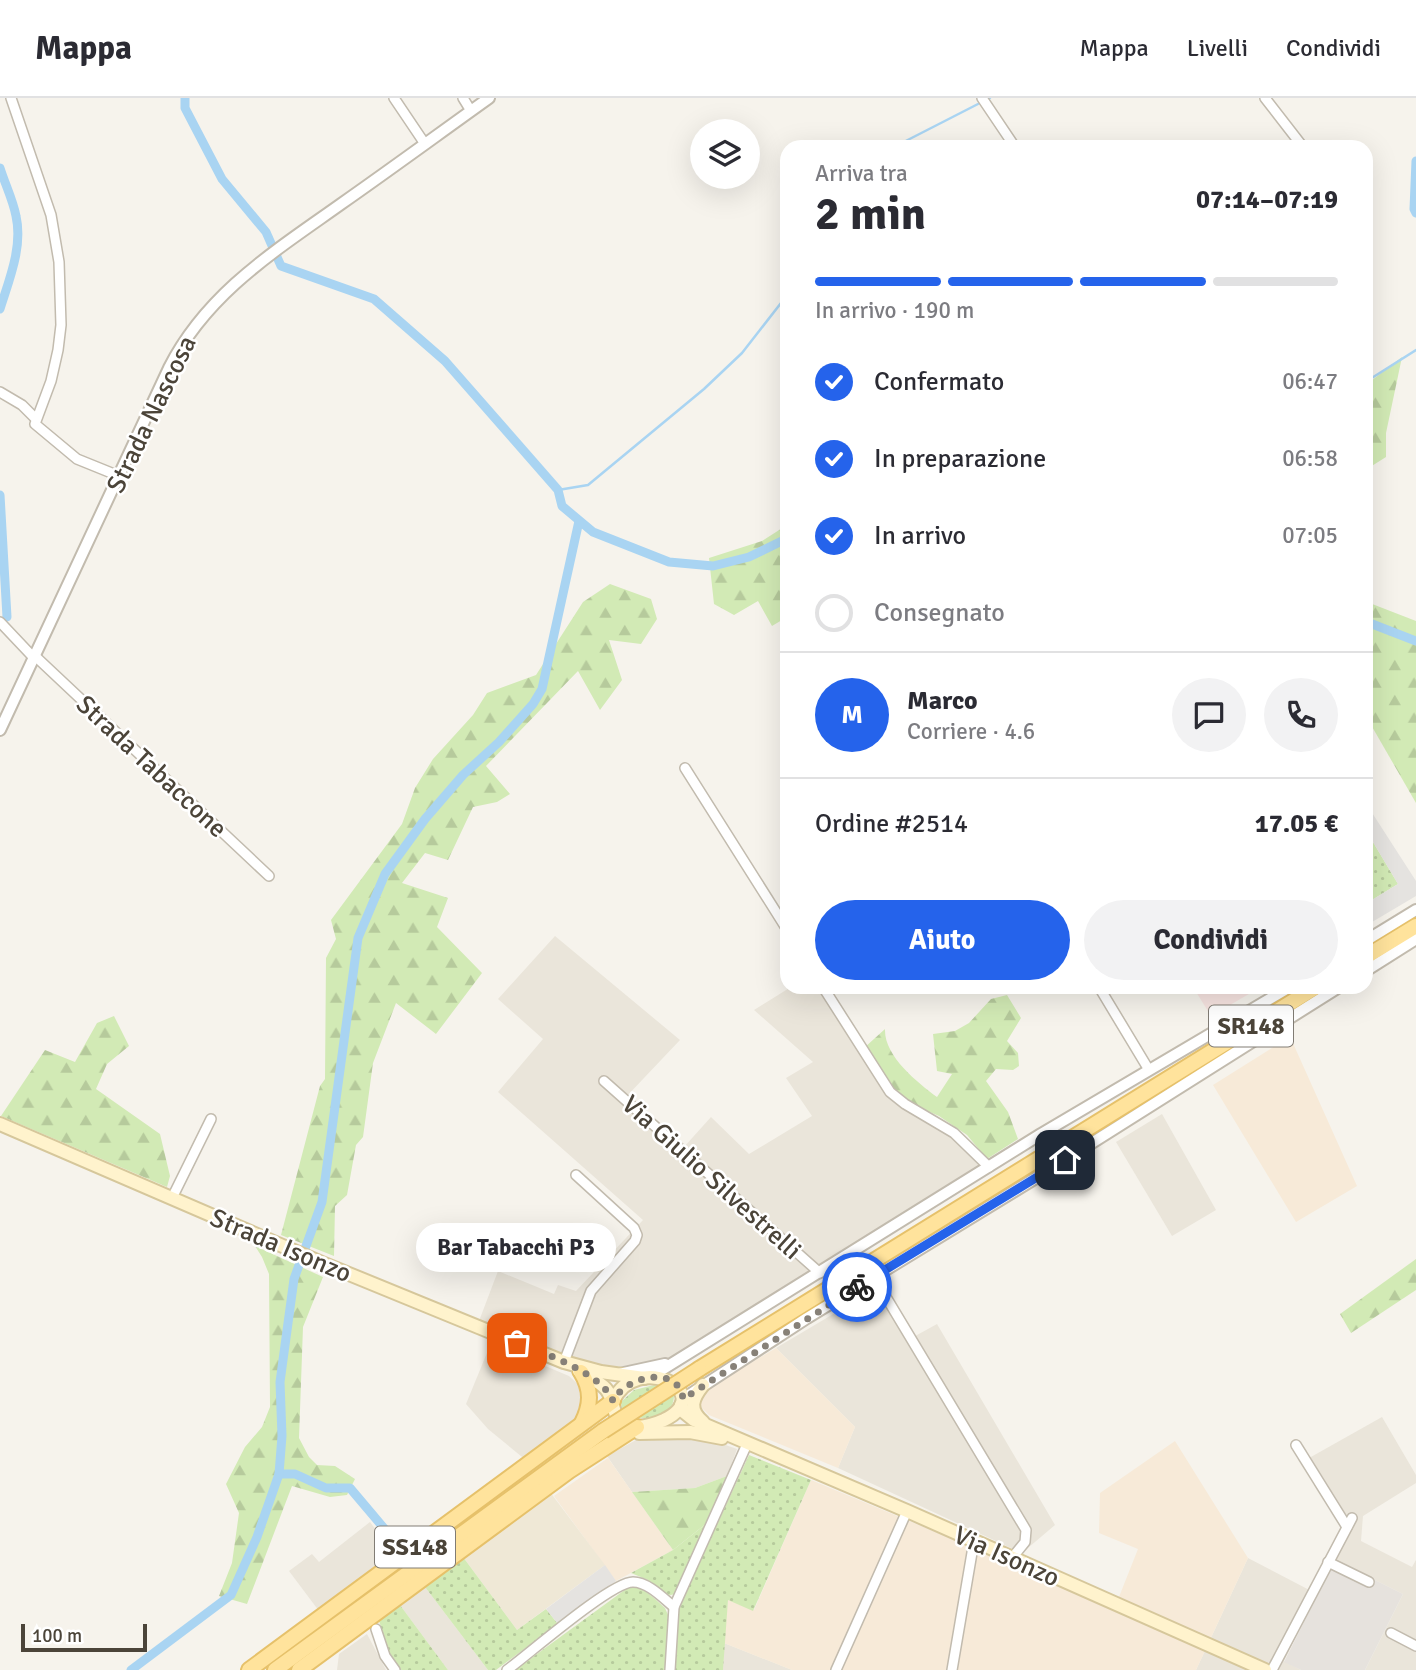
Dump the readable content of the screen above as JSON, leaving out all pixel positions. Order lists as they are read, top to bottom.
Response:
{
  "streets": {
    "main road": [
      "SR148",
      "Strada Isonzo",
      "SS148",
      "Via Isonzo"
    ],
    "street": ["Strada Nascosa", "Strada Tabaccone", "Via Giulio Silvestrelli"]
  },
  "crossings": [
    ["Strada Nascosa", "Strada Tabaccone"]
  ],
  "places": ["Bar Tabacchi P3"],
  "scale_bar": "100 m",
  "page": {
    "header": "Mappa",
    "nav": ["Mappa", "Livelli", "Condividi"],
    "heading": ["2 min", "Arriva tra", "07:14–07:19"],
    "panel": [
      "Marco",
      "Corriere · 4.6",
      "Ordine #2514",
      "17.05 €"
    ],
    "bar": "In arrivo · 190 m",
    "list": [
      ["Confermato", "06:47"],
      ["In preparazione", "06:58"],
      ["In arrivo", "07:05"],
      "Consegnato"
    ],
    "round": "M",
    "buttons": ["Aiuto", "Condividi"],
    "bubble": "Bar Tabacchi P3",
    "scale": "100 m"
  }
}
